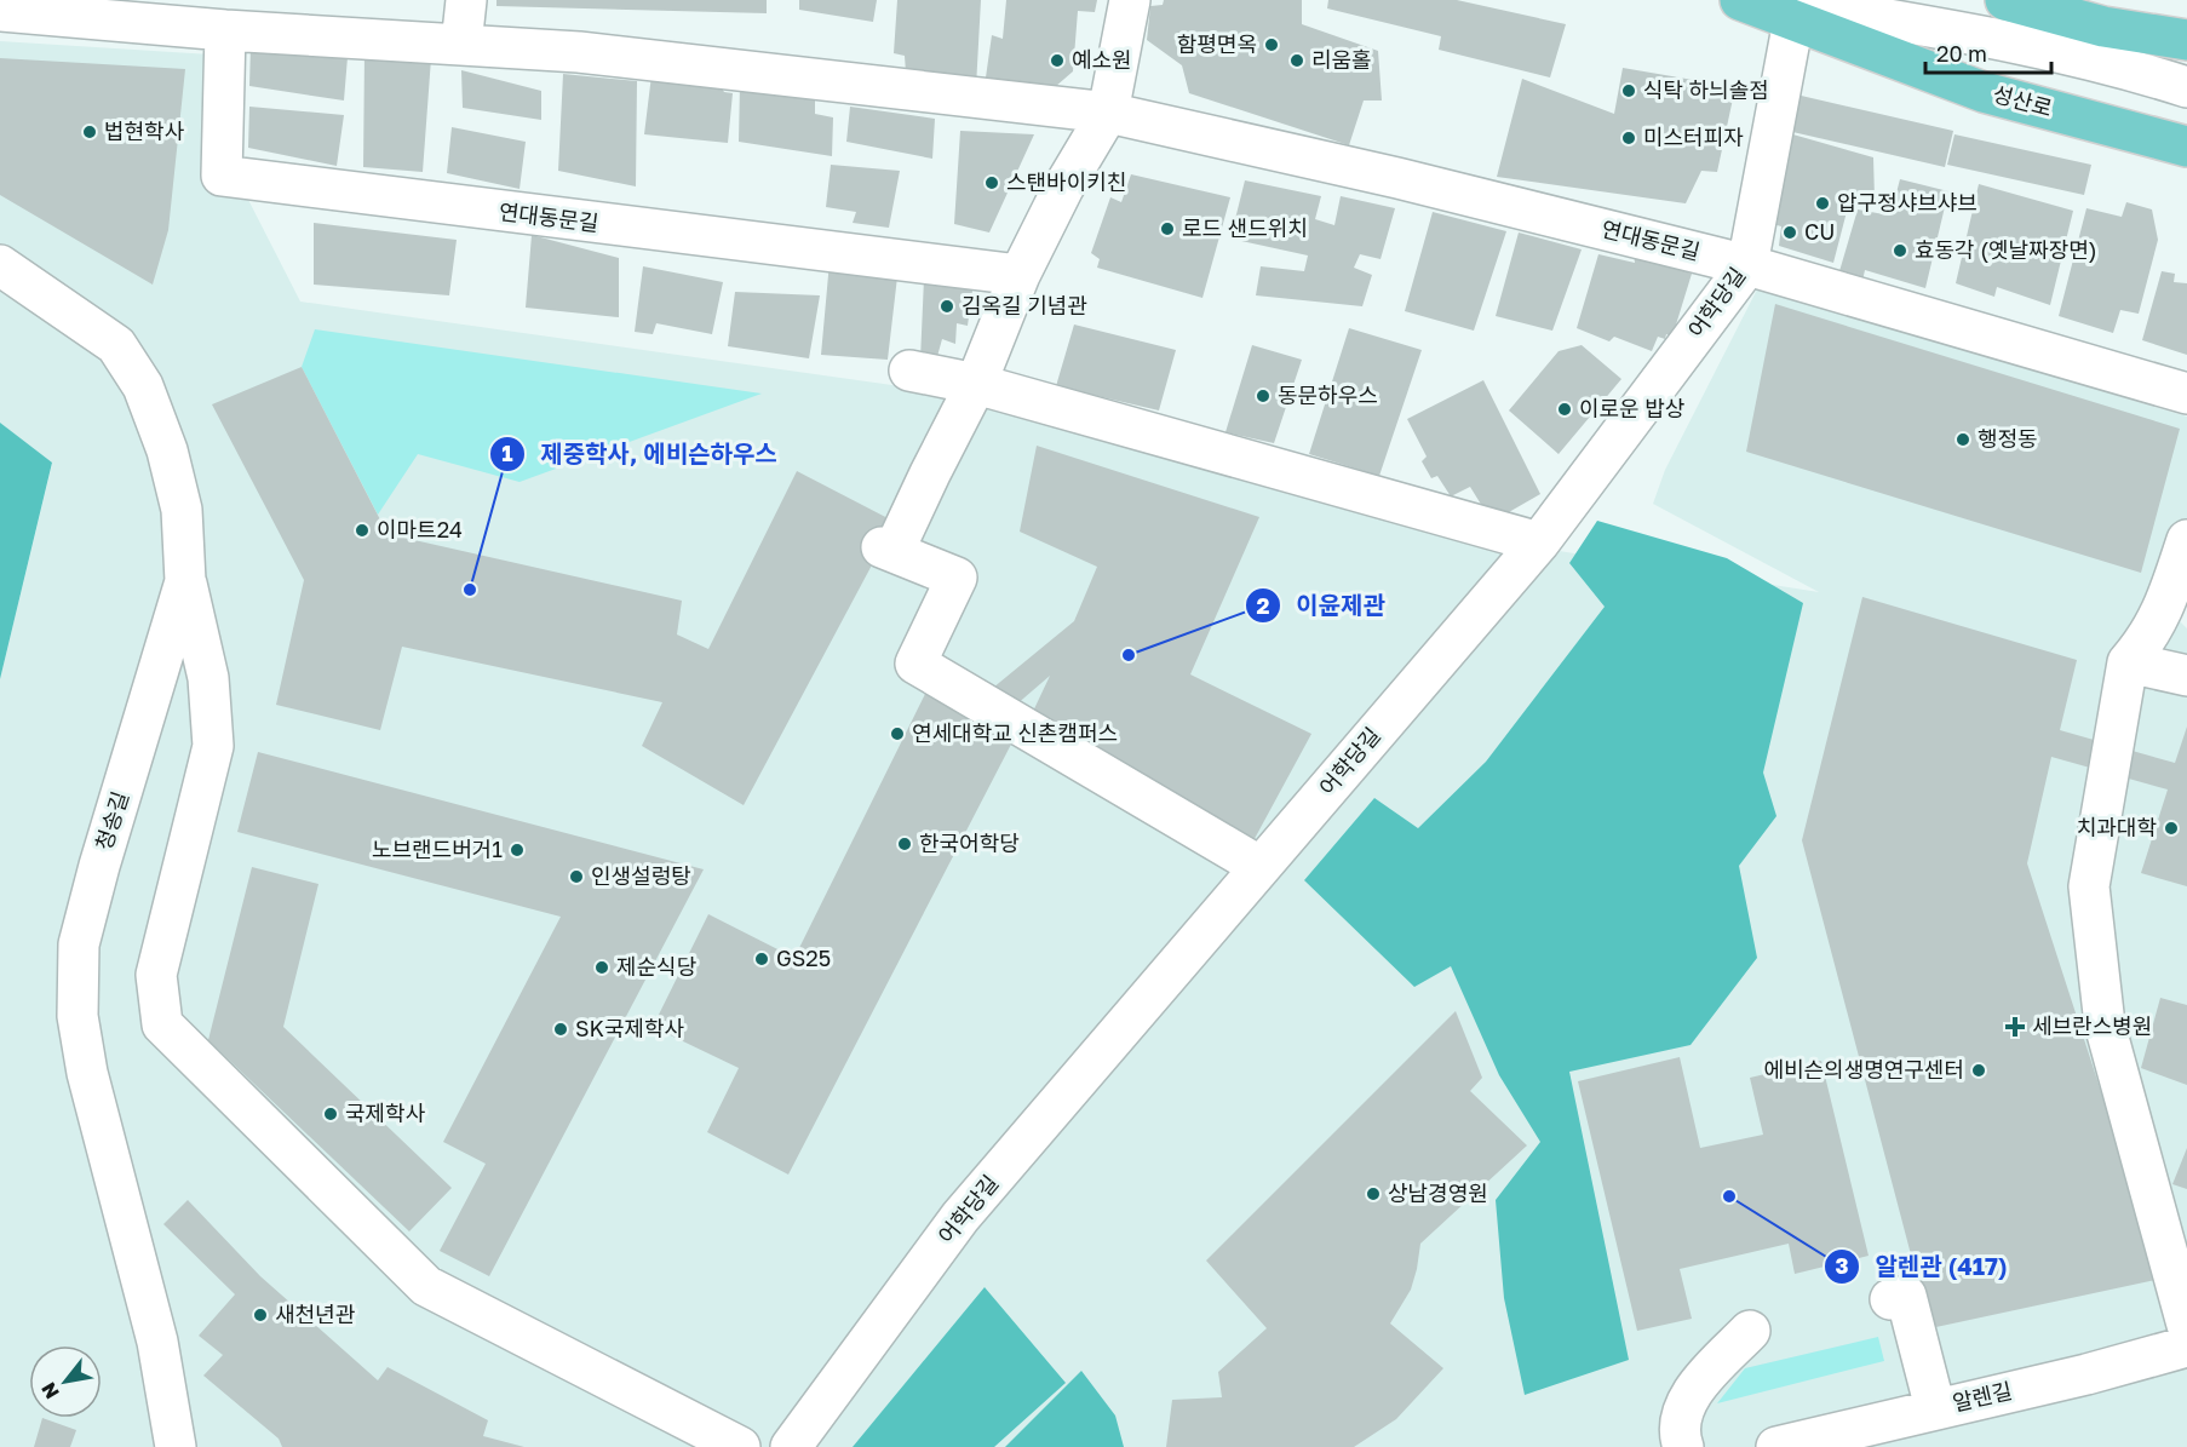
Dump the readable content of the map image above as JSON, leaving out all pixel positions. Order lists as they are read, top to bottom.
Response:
{
  "streets": {
    "main road": ["성산로"],
    "street": [
      "연대동문길",
      "어학당길",
      "청송길",
      "알렌길"
    ]
  },
  "crossings": [
    ["성산로", "어학당길"],
    ["연대동문길", "어학당길"]
  ],
  "places": {
    "other": [
      "함평면옥",
      "예소원",
      "리움홀",
      "식탁 하늬솔점",
      "법현학사",
      "미스터피자",
      "스탠바이키친",
      "압구정샤브샤브",
      "로드 샌드위치",
      "CU",
      "효동각 (옛날짜장면)",
      "김옥길 기념관",
      "동문하우스",
      "이로운 밥상",
      "행정동",
      "이마트24",
      "제중학사, 에비슨하우스",
      "이윤제관",
      "연세대학교 신촌캠퍼스",
      "치과대학",
      "한국어학당",
      "노브랜드버거1",
      "인생설렁탕",
      "GS25",
      "제순식당",
      "SK국제학사",
      "에비슨의생명연구센터",
      "국제학사",
      "상남경영원",
      "알렌관 (417)",
      "새천년관"
    ],
    "health": ["세브란스병원"]
  },
  "scale_bar": "20 m",
  "north": "bottom left"
}
